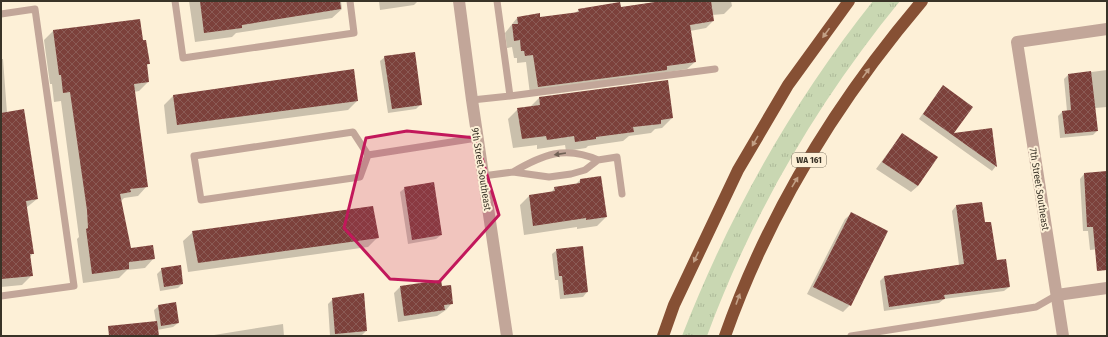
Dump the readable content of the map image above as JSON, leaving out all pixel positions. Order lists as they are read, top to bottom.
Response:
{
  "streets": {
    "highway": ["WA 161"],
    "street": ["9th Street Southeast", "7th Street Southeast"]
  }
}
